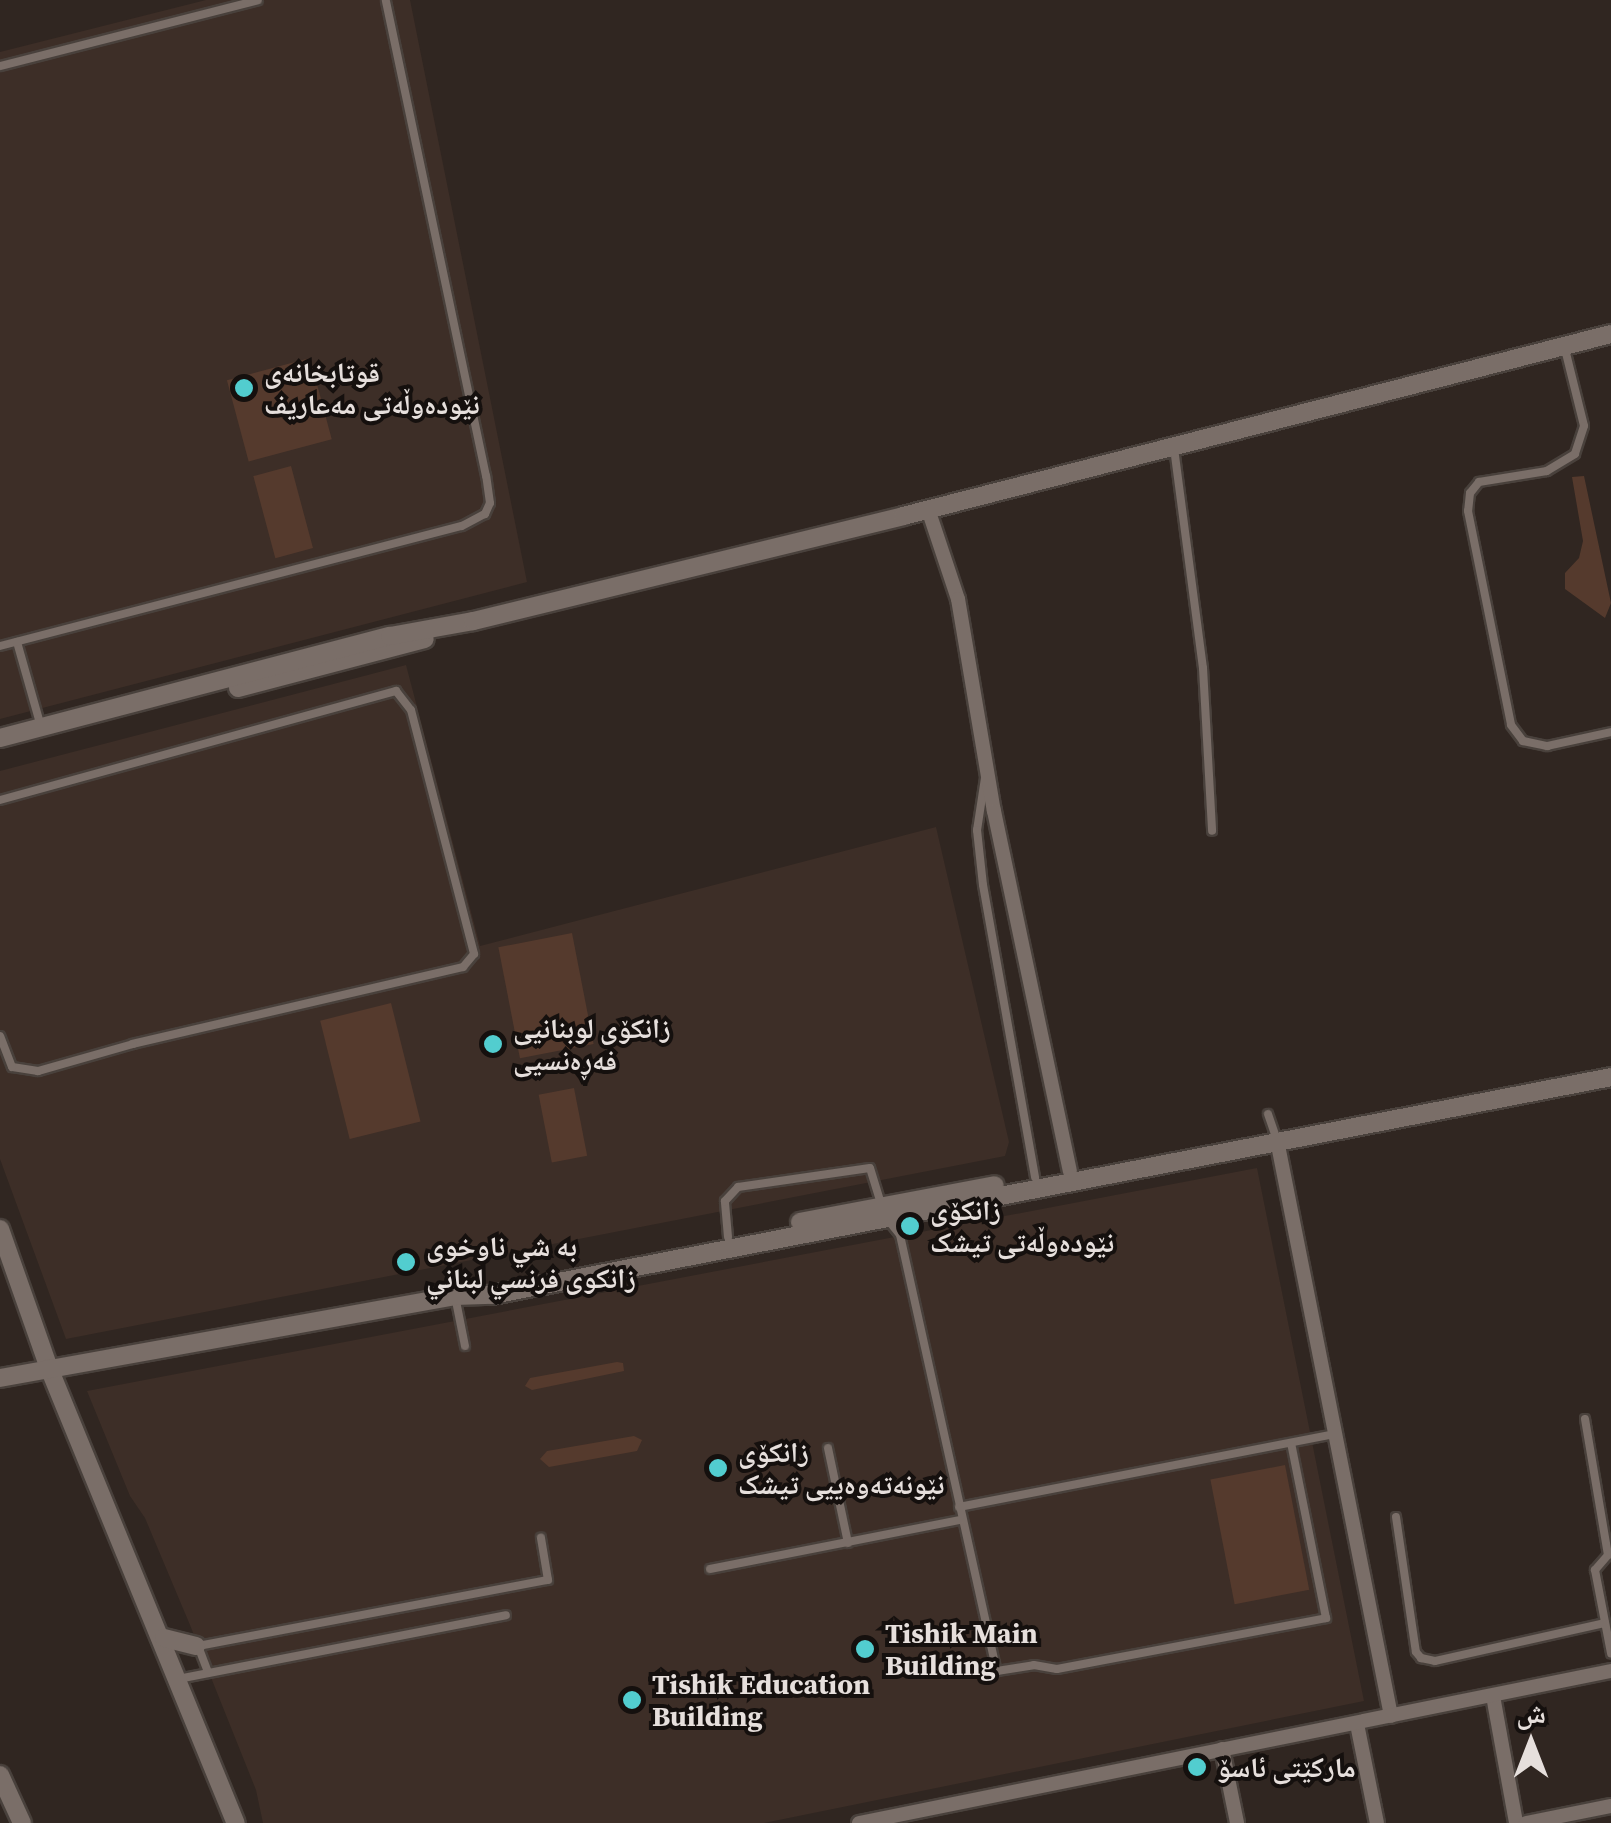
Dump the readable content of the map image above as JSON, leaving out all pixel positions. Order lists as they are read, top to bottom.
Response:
{
  "places": [
    "قوتابخانەی نێودەوڵەتی مەعاریف",
    "زانکۆی لوبنانیی فەڕەنسیی",
    "زانکۆی نێودەوڵەتی تیشک",
    "به شي ناوخوى زانكوى فرنسي لبناني",
    "زانکۆی نێونەتەوەییی تیشک",
    "Tishik Main Building",
    "Tishik Education Building",
    "مارکێتی ئاسۆ"
  ],
  "north": "top"
}
